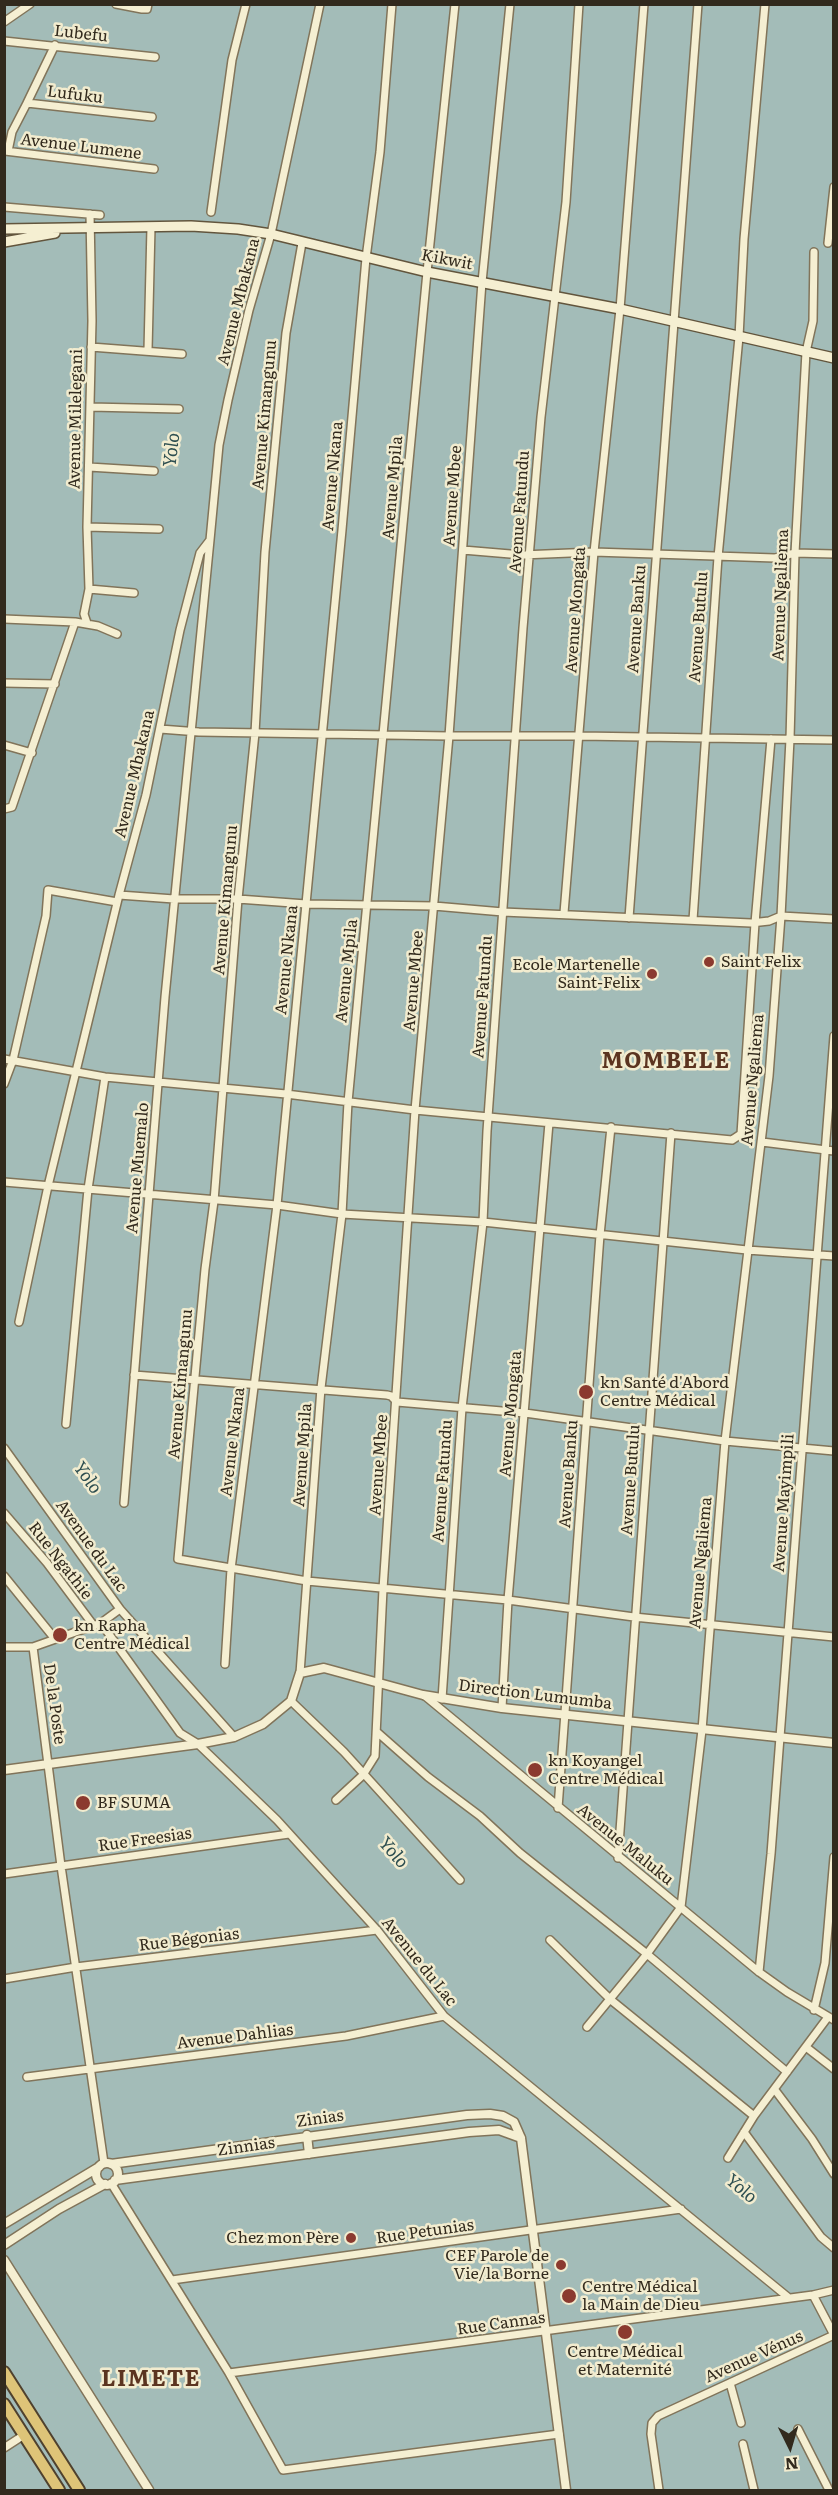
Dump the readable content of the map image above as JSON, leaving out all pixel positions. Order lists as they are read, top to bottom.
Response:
{
  "streets": {
    "main road": ["Kikwit"],
    "street": [
      "Lubefu",
      "Lufuku",
      "Avenue Lumene",
      "Avenue Mbakana",
      "Avenue Kimangunu",
      "Avenue Milelegani",
      "Avenue Nkana",
      "Avenue Mpila",
      "Avenue Mbee",
      "Avenue Fatundu",
      "Avenue Ngaliema",
      "Avenue Mongata",
      "Avenue Banku",
      "Avenue Butulu",
      "Avenue Muemalo",
      "Avenue Mayimpili",
      "Avenue du Lac",
      "Rue Ngathie",
      "Direction Lumumba",
      "De la Poste",
      "Rue Freesias",
      "Avenue Maluku",
      "Rue Bégonias",
      "Avenue Dahlias",
      "Zinias",
      "Zinnias",
      "Rue Petunias",
      "Rue Cannas",
      "Avenue Vénus"
    ]
  },
  "crossings": [
    ["Lufuku", "Avenue Lumene"],
    ["Kikwit", "Avenue Mbakana"],
    ["Kikwit", "Avenue Kimangunu"],
    ["Kikwit", "Avenue Milelegani"],
    ["Kikwit", "Avenue Nkana"],
    ["Kikwit", "Avenue Mpila"],
    ["Kikwit", "Avenue Mbee"],
    ["Kikwit", "Avenue Fatundu"],
    ["Kikwit", "Avenue Ngaliema"],
    ["Kikwit", "Avenue Mongata"],
    ["Kikwit", "Avenue Banku"],
    ["Kikwit", "Avenue Butulu"],
    ["Avenue Mbakana", "Avenue Muemalo"],
    ["Avenue Kimangunu", "Avenue Nkana"],
    ["Avenue Mpila", "Direction Lumumba"],
    ["Avenue Mbee", "Direction Lumumba"],
    ["Avenue Fatundu", "Direction Lumumba"],
    ["Avenue Ngaliema", "Direction Lumumba"],
    ["Avenue Ngaliema", "Avenue Maluku"],
    ["Avenue Mongata", "Direction Lumumba"],
    ["Avenue Banku", "Direction Lumumba"],
    ["Avenue Banku", "Avenue Maluku"],
    ["Avenue Butulu", "Direction Lumumba"],
    ["Avenue Butulu", "Avenue Maluku"],
    ["Avenue Mayimpili", "Direction Lumumba"],
    ["Avenue Mayimpili", "Avenue Maluku"],
    ["Avenue du Lac", "Rue Ngathie"],
    ["Avenue du Lac", "De la Poste"],
    ["Avenue du Lac", "Rue Freesias"],
    ["Avenue du Lac", "Rue Bégonias"],
    ["Avenue du Lac", "Avenue Dahlias"],
    ["Avenue du Lac", "Rue Petunias"],
    ["Avenue du Lac", "Rue Cannas"],
    ["Rue Ngathie", "De la Poste"],
    ["Direction Lumumba", "Avenue Maluku"],
    ["Zinias", "Zinnias"]
  ],
  "districts": ["MOMBELE", "LIMETE"],
  "water": ["Yolo"],
  "places": [
    "Saint Felix",
    "Ecole Martenelle Saint-Felix",
    "kn Santé d'Abord Centre Médical",
    "kn Rapha Centre Médical",
    "kn Koyangel Centre Médical",
    "BF SUMA",
    "Chez mon Père",
    "CEF Parole de Vie/la Borne",
    "Centre Médical la Main de Dieu",
    "Centre Médical et Maternité"
  ],
  "north": "bottom"
}
